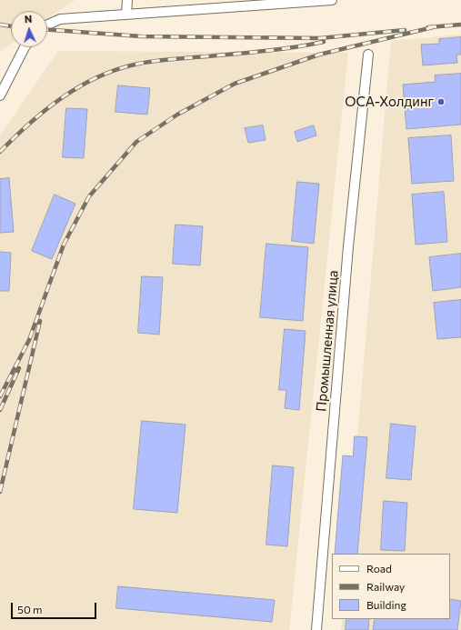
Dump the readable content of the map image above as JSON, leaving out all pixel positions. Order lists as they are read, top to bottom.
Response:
{
  "streets": {
    "street": ["Промышленная улица"]
  },
  "places": ["ОСА-Холдинг"],
  "legend": ["Road", "Railway", "Building"],
  "scale_bar": "50 m",
  "north": "top"
}
